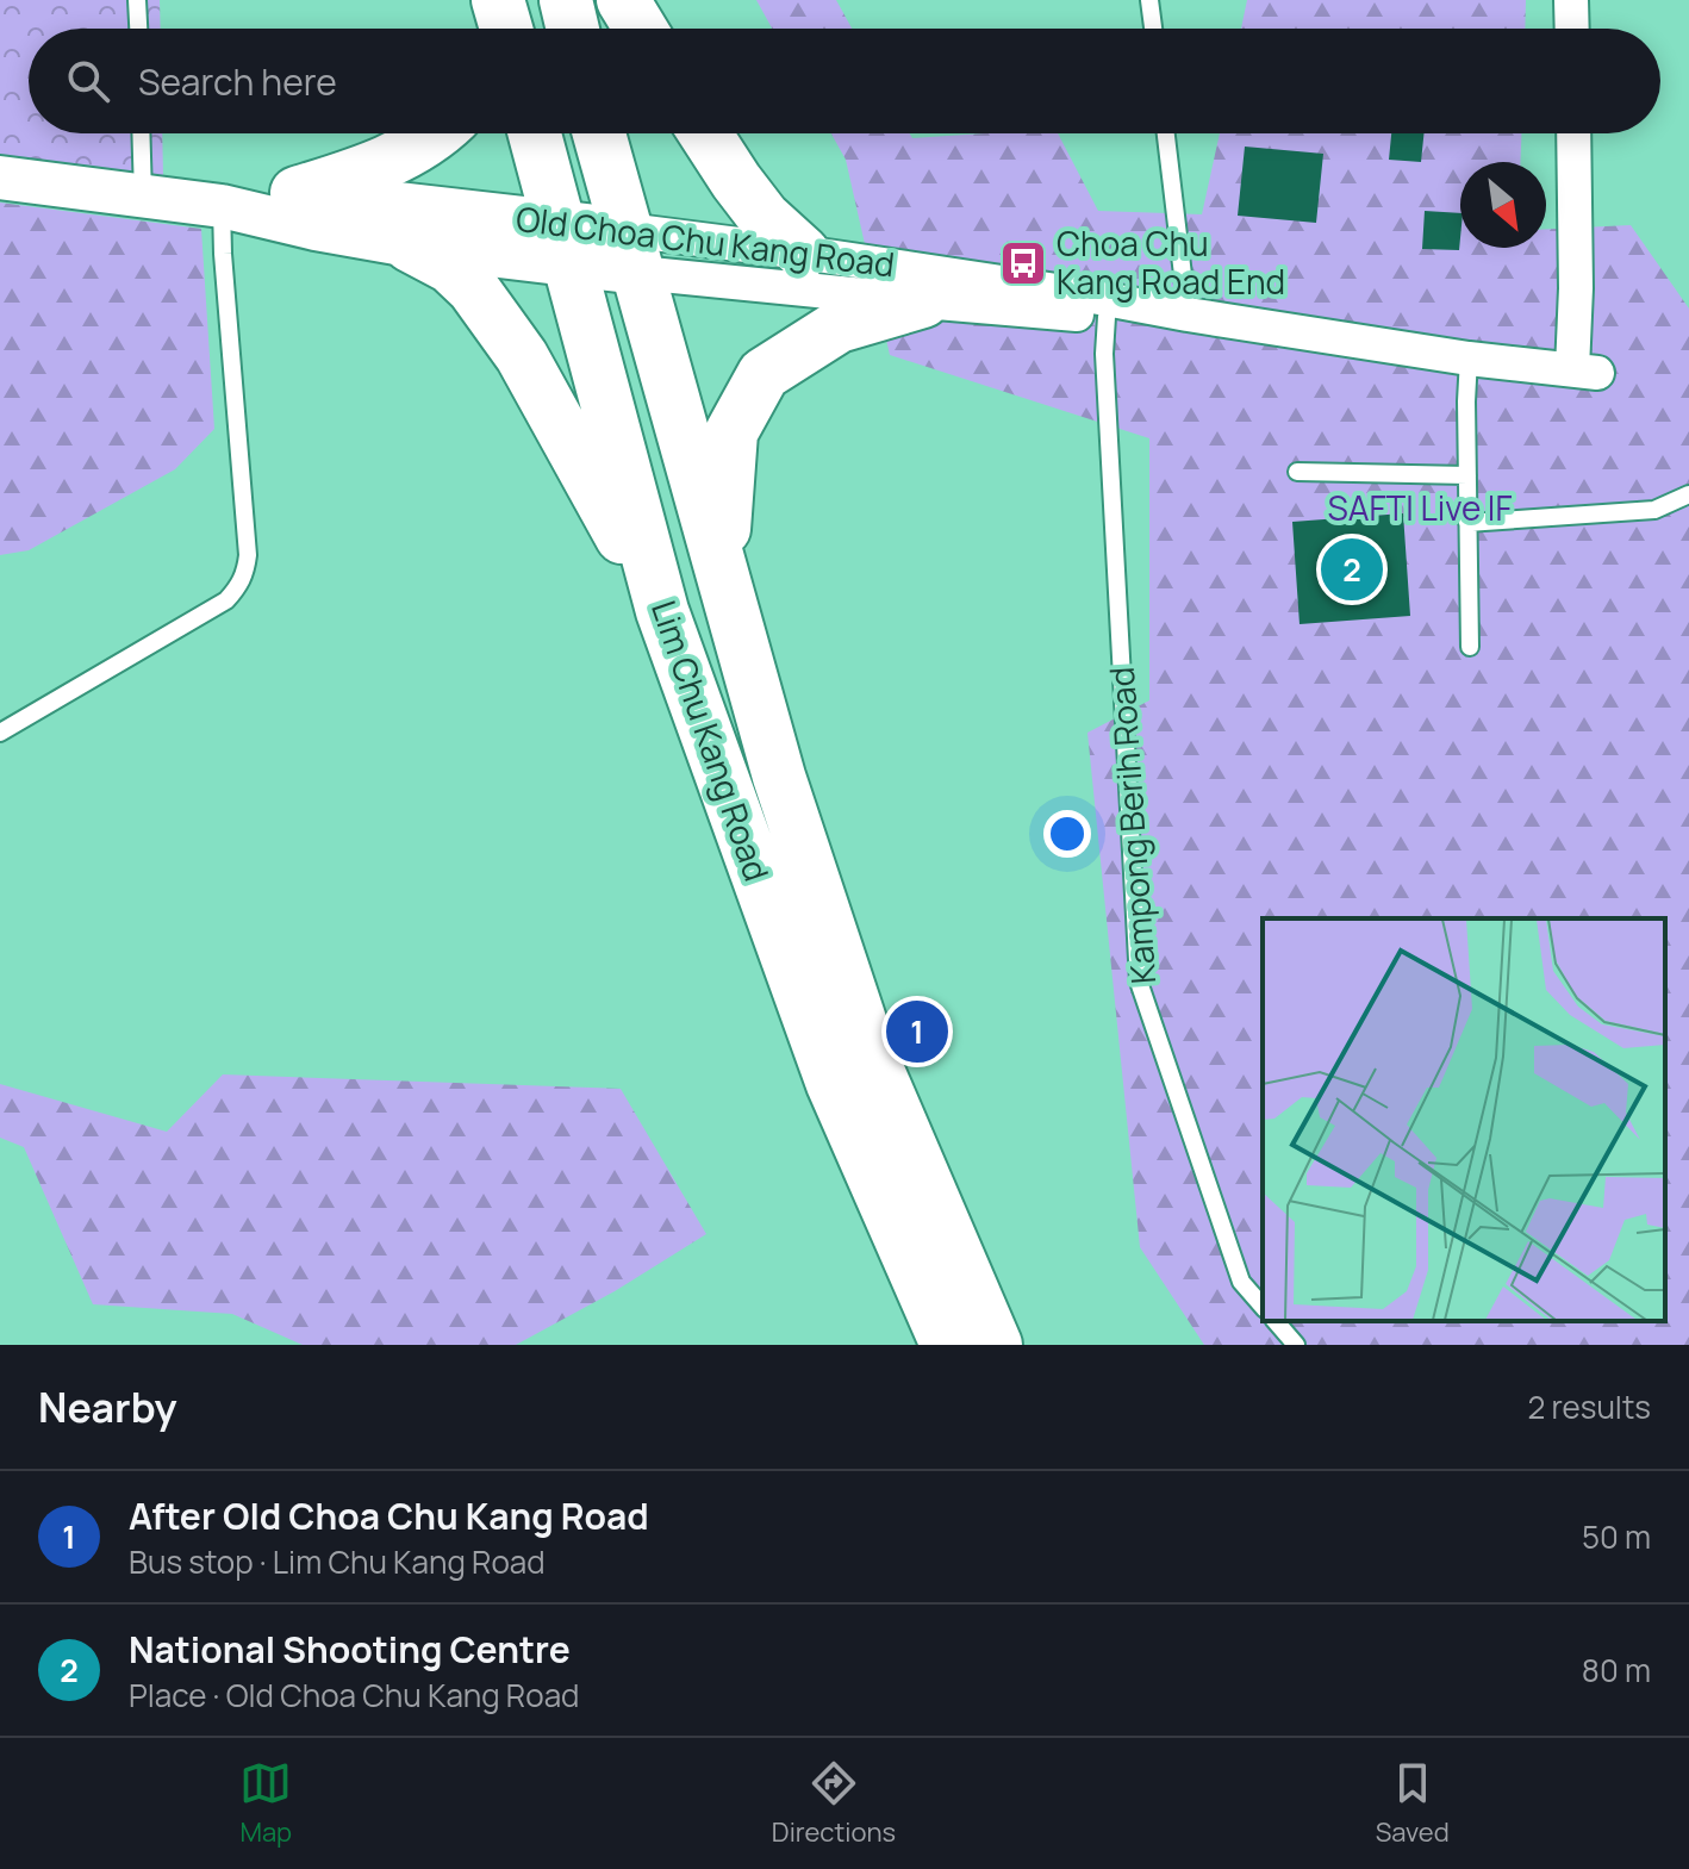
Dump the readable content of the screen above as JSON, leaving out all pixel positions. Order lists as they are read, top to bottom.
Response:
{
  "streets": {
    "main road": ["Lim Chu Kang Road"],
    "street": ["Old Choa Chu Kang Road"],
    "lane": ["Kampong Berih Road"]
  },
  "crossings": [
    ["Old Choa Chu Kang Road", "Lim Chu Kang Road"],
    ["Old Choa Chu Kang Road", "Kampong Berih Road"]
  ],
  "parks": ["SAFTI Live IF"],
  "places": {
    "bus stop": ["Choa Chu Kang Road End"]
  },
  "north": "bottom right",
  "page": {
    "search": "Search here",
    "pins": ["2", "1"],
    "heading": ["Nearby", "2 results"],
    "list": [
      {
        "mark": "1",
        "name": "After Old Choa Chu Kang Road",
        "note": "Bus stop · Lim Chu Kang Road",
        "value": "50 m"
      },
      {
        "mark": "2",
        "name": "National Shooting Centre",
        "note": "Place · Old Choa Chu Kang Road",
        "value": "80 m"
      }
    ],
    "nav": ["Map", "Directions", "Saved"]
  }
}
